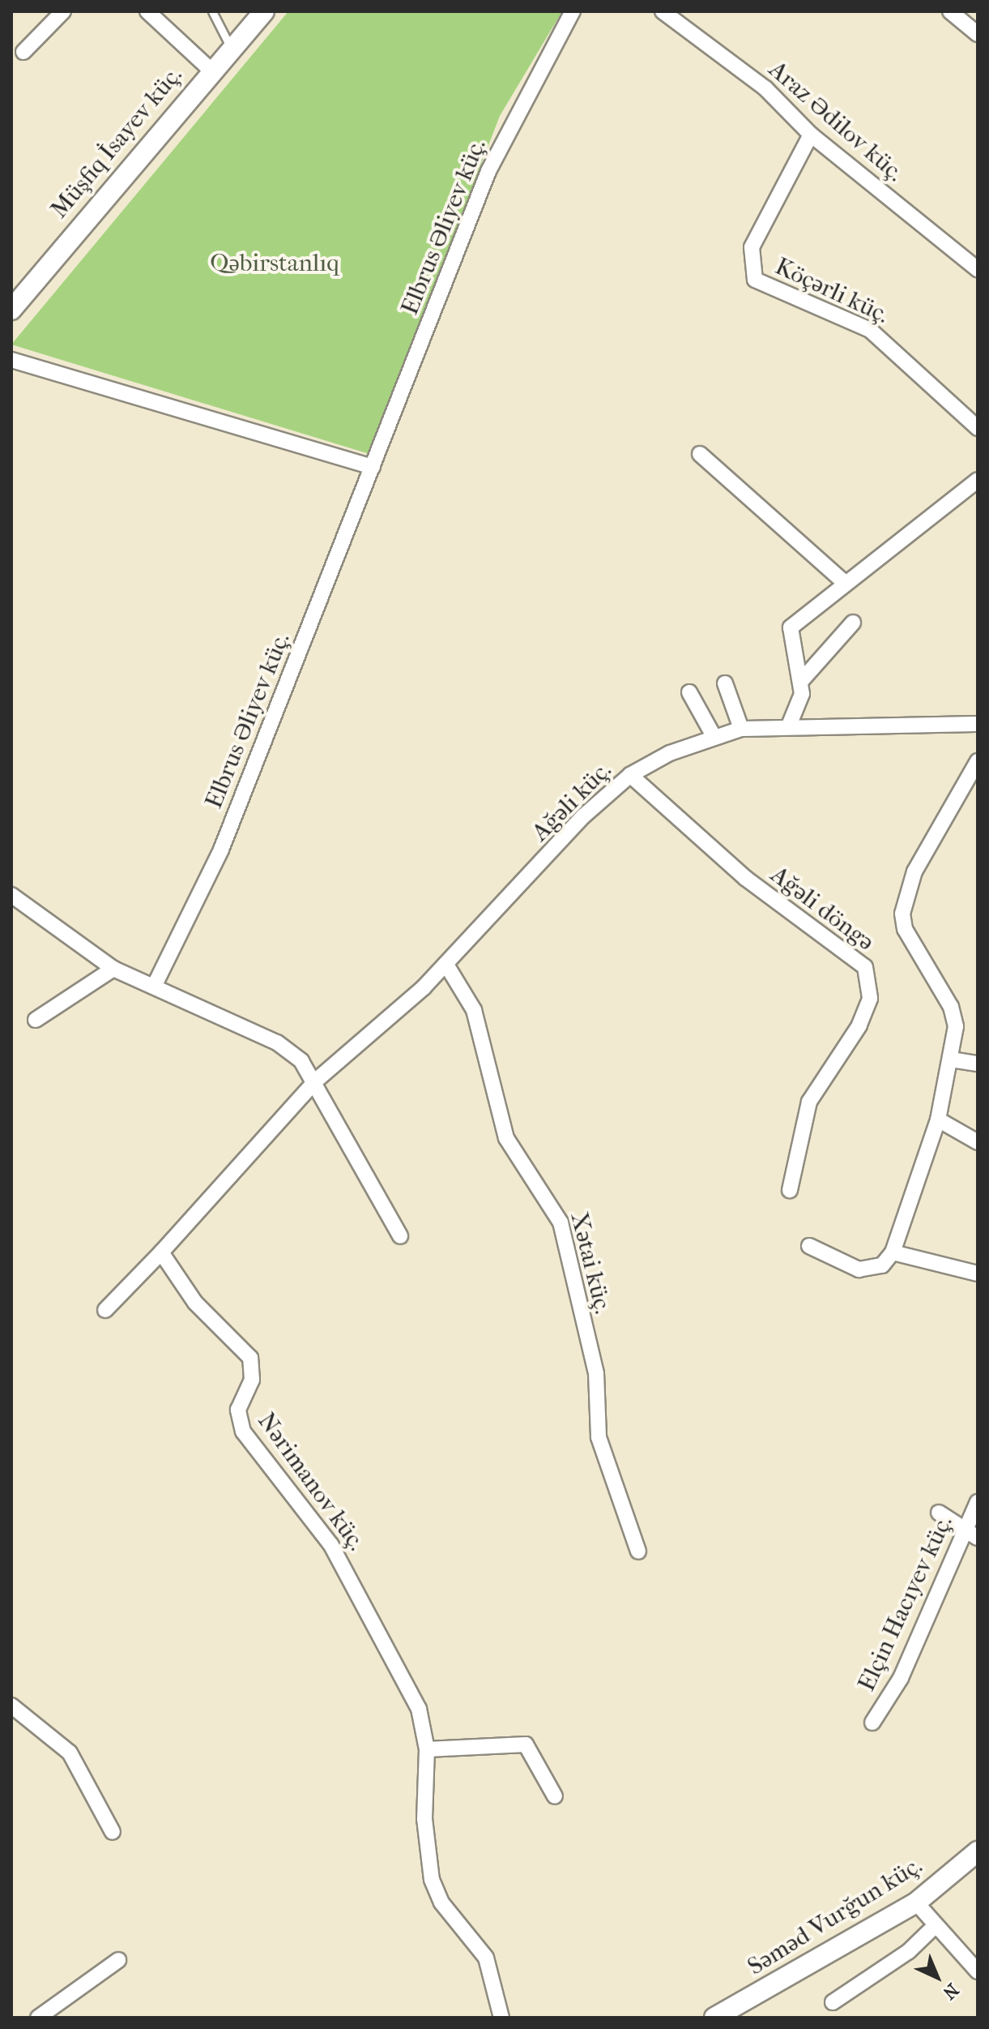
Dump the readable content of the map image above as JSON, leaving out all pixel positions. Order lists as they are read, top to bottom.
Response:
{
  "streets": {
    "street": [
      "Araz Ədilov küç.",
      "Müşfiq İsayev küç.",
      "Elbrus Əliyev küç.",
      "Köçərli küç.",
      "Ağəli küç.",
      "Ağəli döngə",
      "Xətai küç.",
      "Nərimanov küç.",
      "Elçin Hacıyev küç.",
      "Səməd Vurğun küç."
    ]
  },
  "crossings": [
    ["Araz Ədilov küç.", "Köçərli küç."],
    ["Ağəli küç.", "Ağəli döngə"],
    ["Ağəli küç.", "Xətai küç."]
  ],
  "parks": ["Qəbirstanlıq"],
  "north": "bottom right"
}
